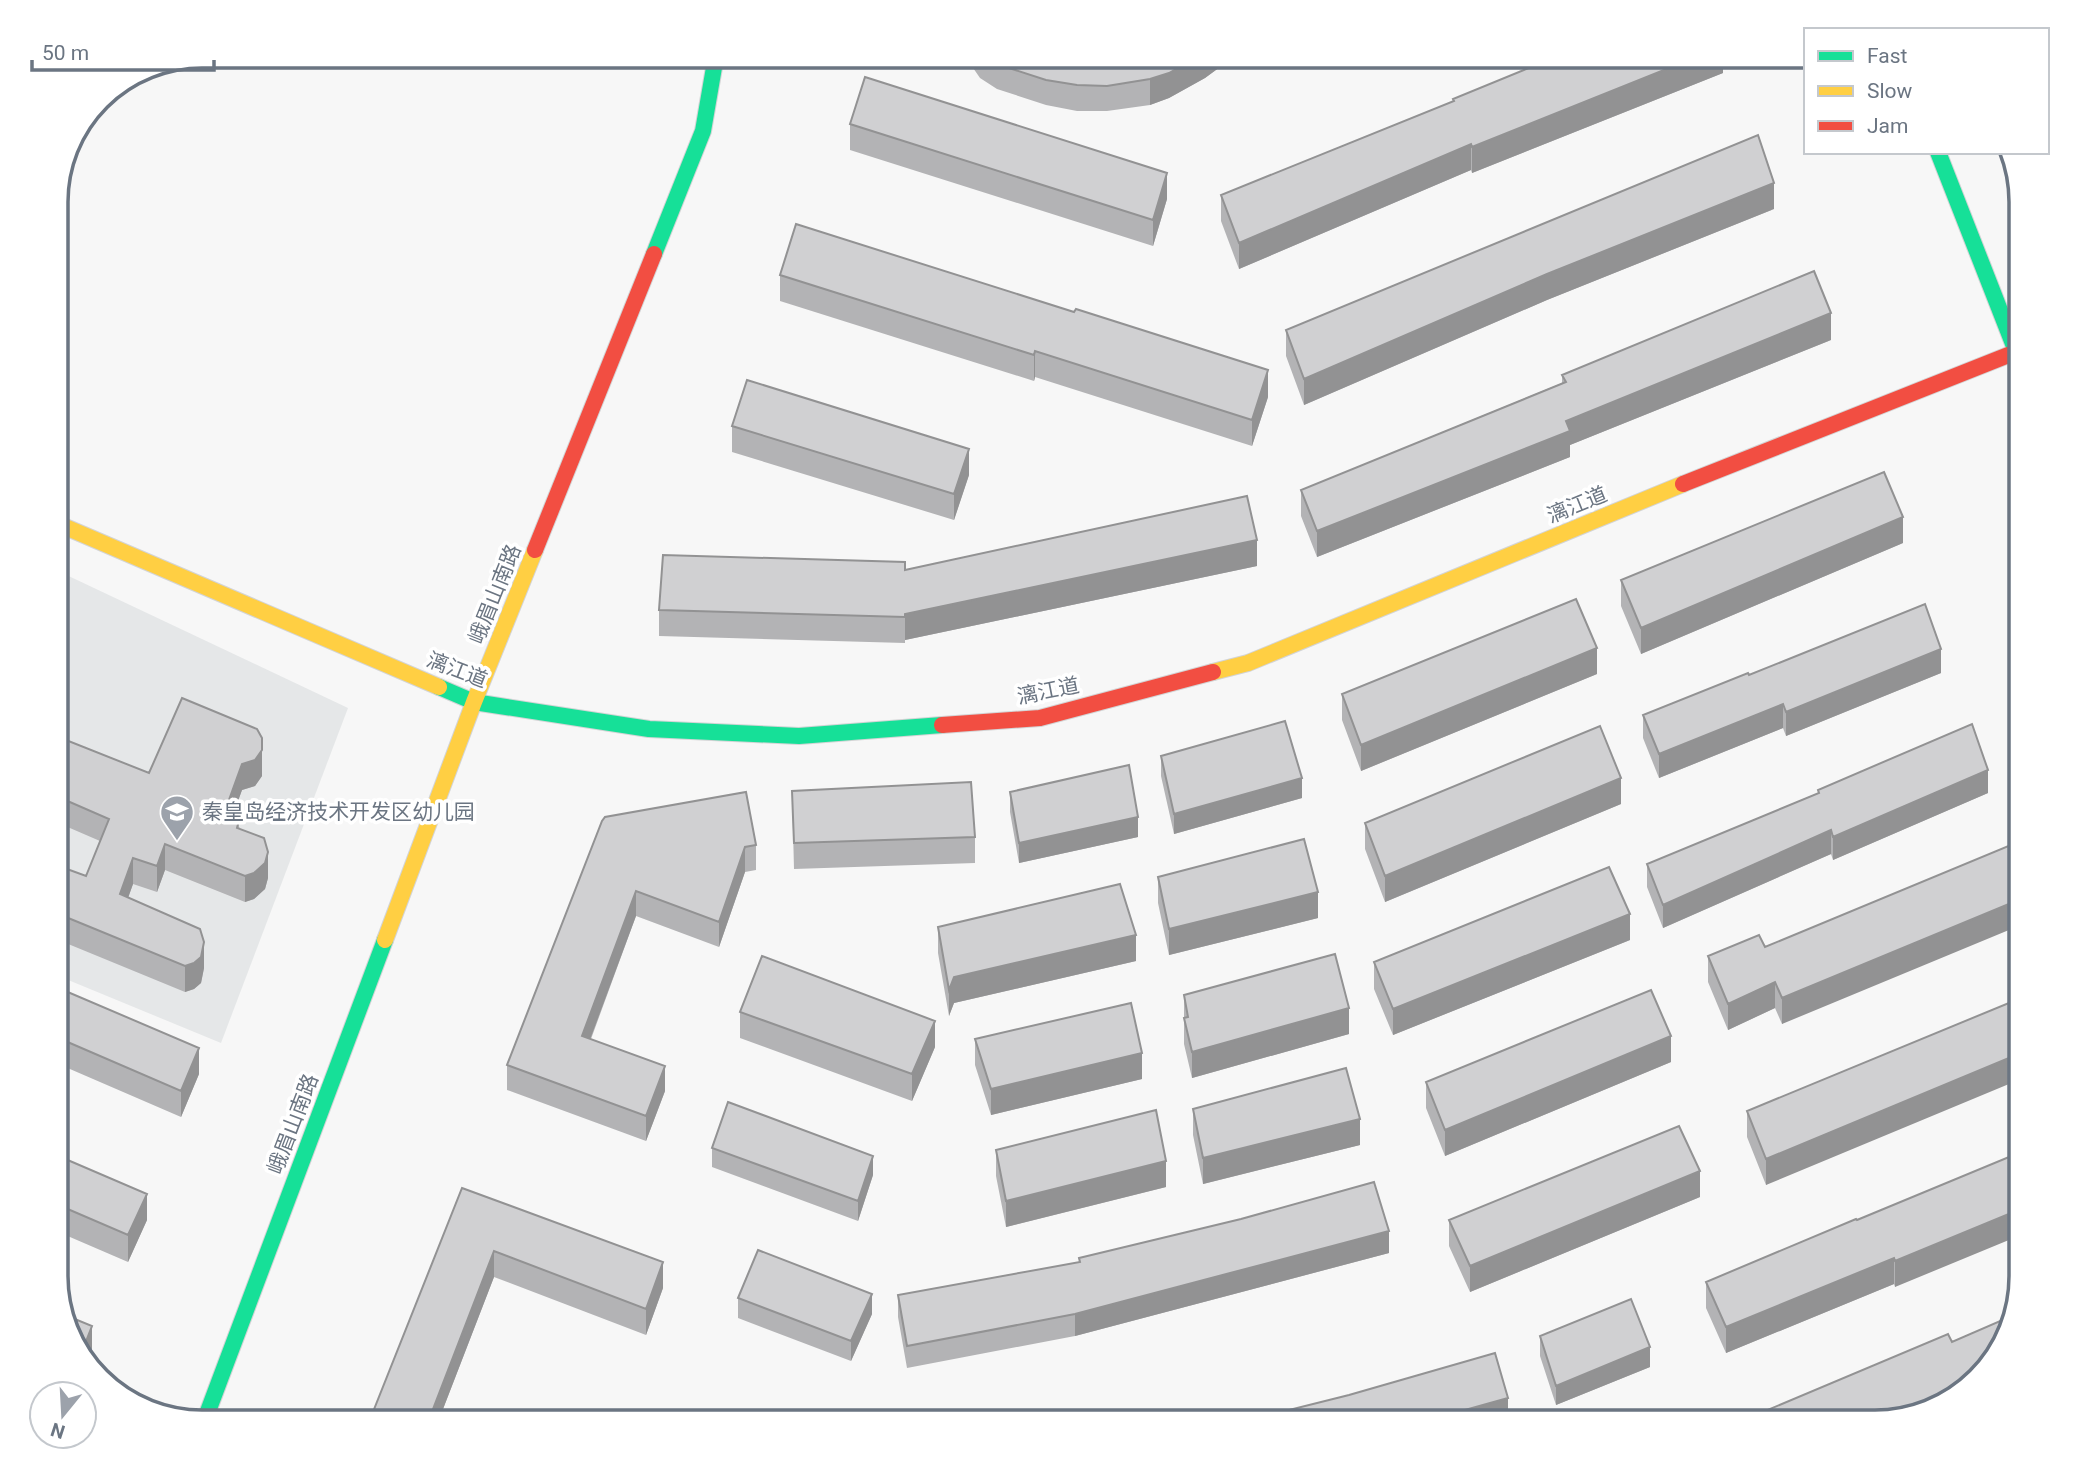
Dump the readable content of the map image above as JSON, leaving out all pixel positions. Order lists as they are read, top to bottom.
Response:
{
  "streets": {
    "street": ["漓江道", "峨眉山南路"]
  },
  "crossings": [
    ["漓江道", "峨眉山南路"]
  ],
  "places": {
    "school or university": ["秦皇岛经济技术开发区幼儿园"]
  },
  "legend": ["Fast", "Slow", "Jam"],
  "scale_bar": "50 m",
  "north": "bottom"
}
